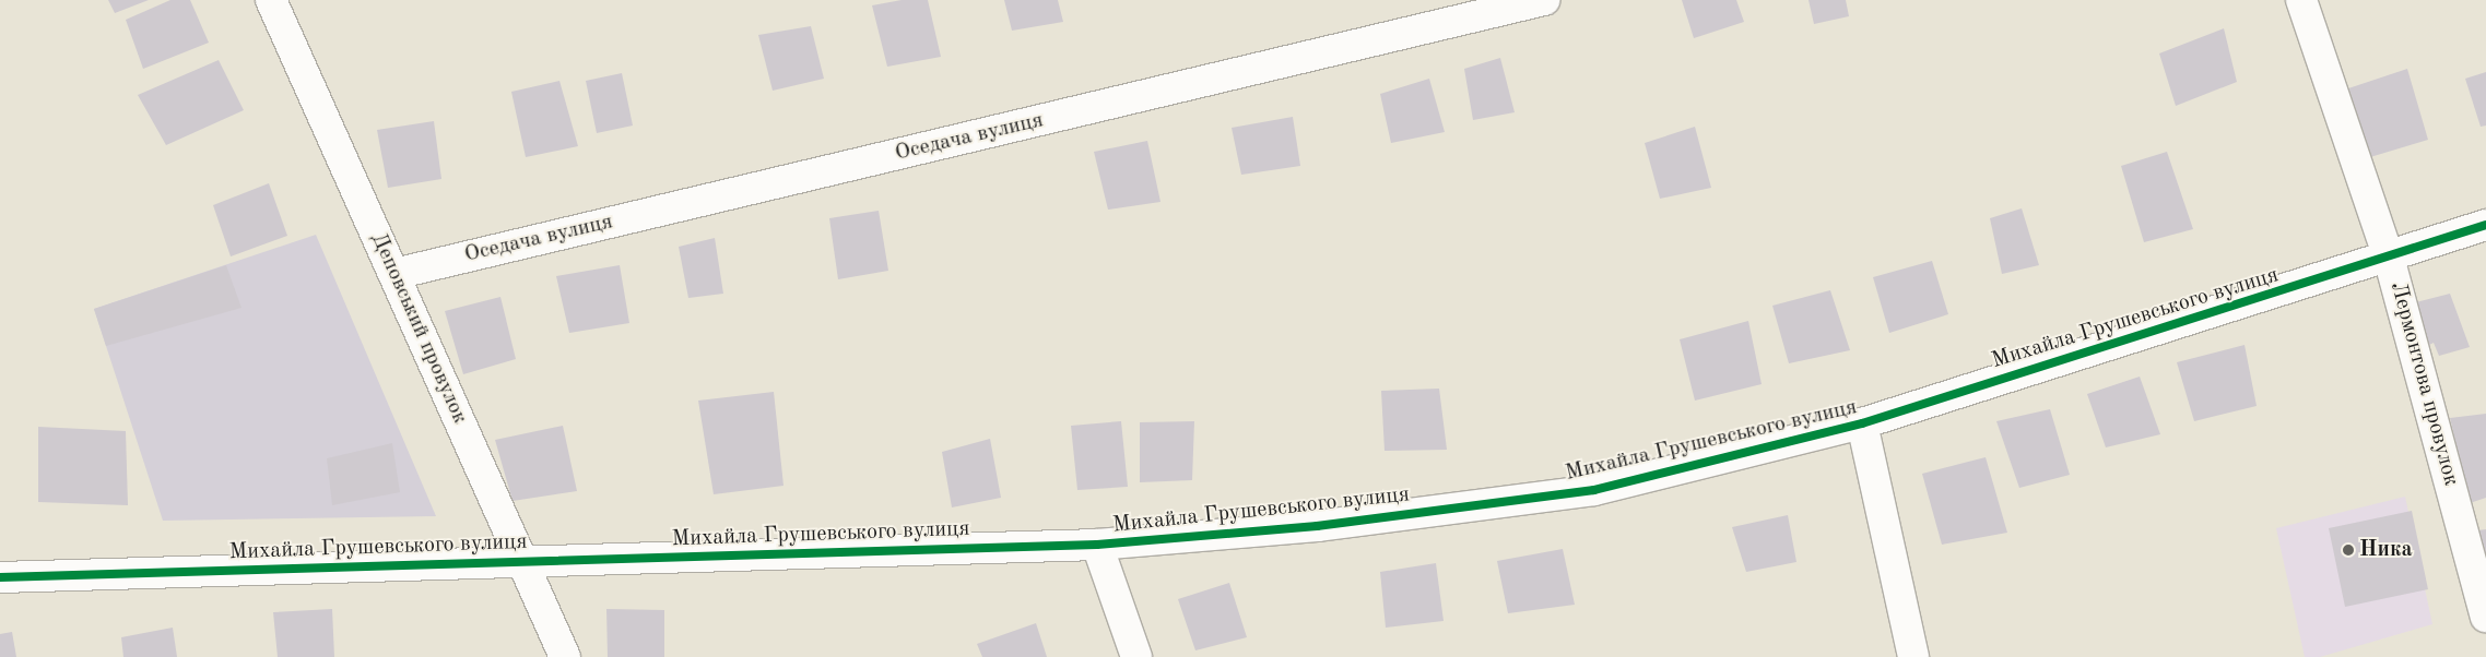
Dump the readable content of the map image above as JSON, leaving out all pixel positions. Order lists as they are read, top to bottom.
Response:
{
  "streets": {
    "street": [
      "Оседача вулиця",
      "Михайла Грушевського вулиця",
      "Деповський провулок",
      "Лермонтова провулок"
    ]
  },
  "crossings": [
    ["Оседача вулиця", "Деповський провулок"],
    ["Михайла Грушевського вулиця", "Деповський провулок"],
    ["Михайла Грушевського вулиця", "Лермонтова провулок"]
  ],
  "places": ["Ника"]
}
